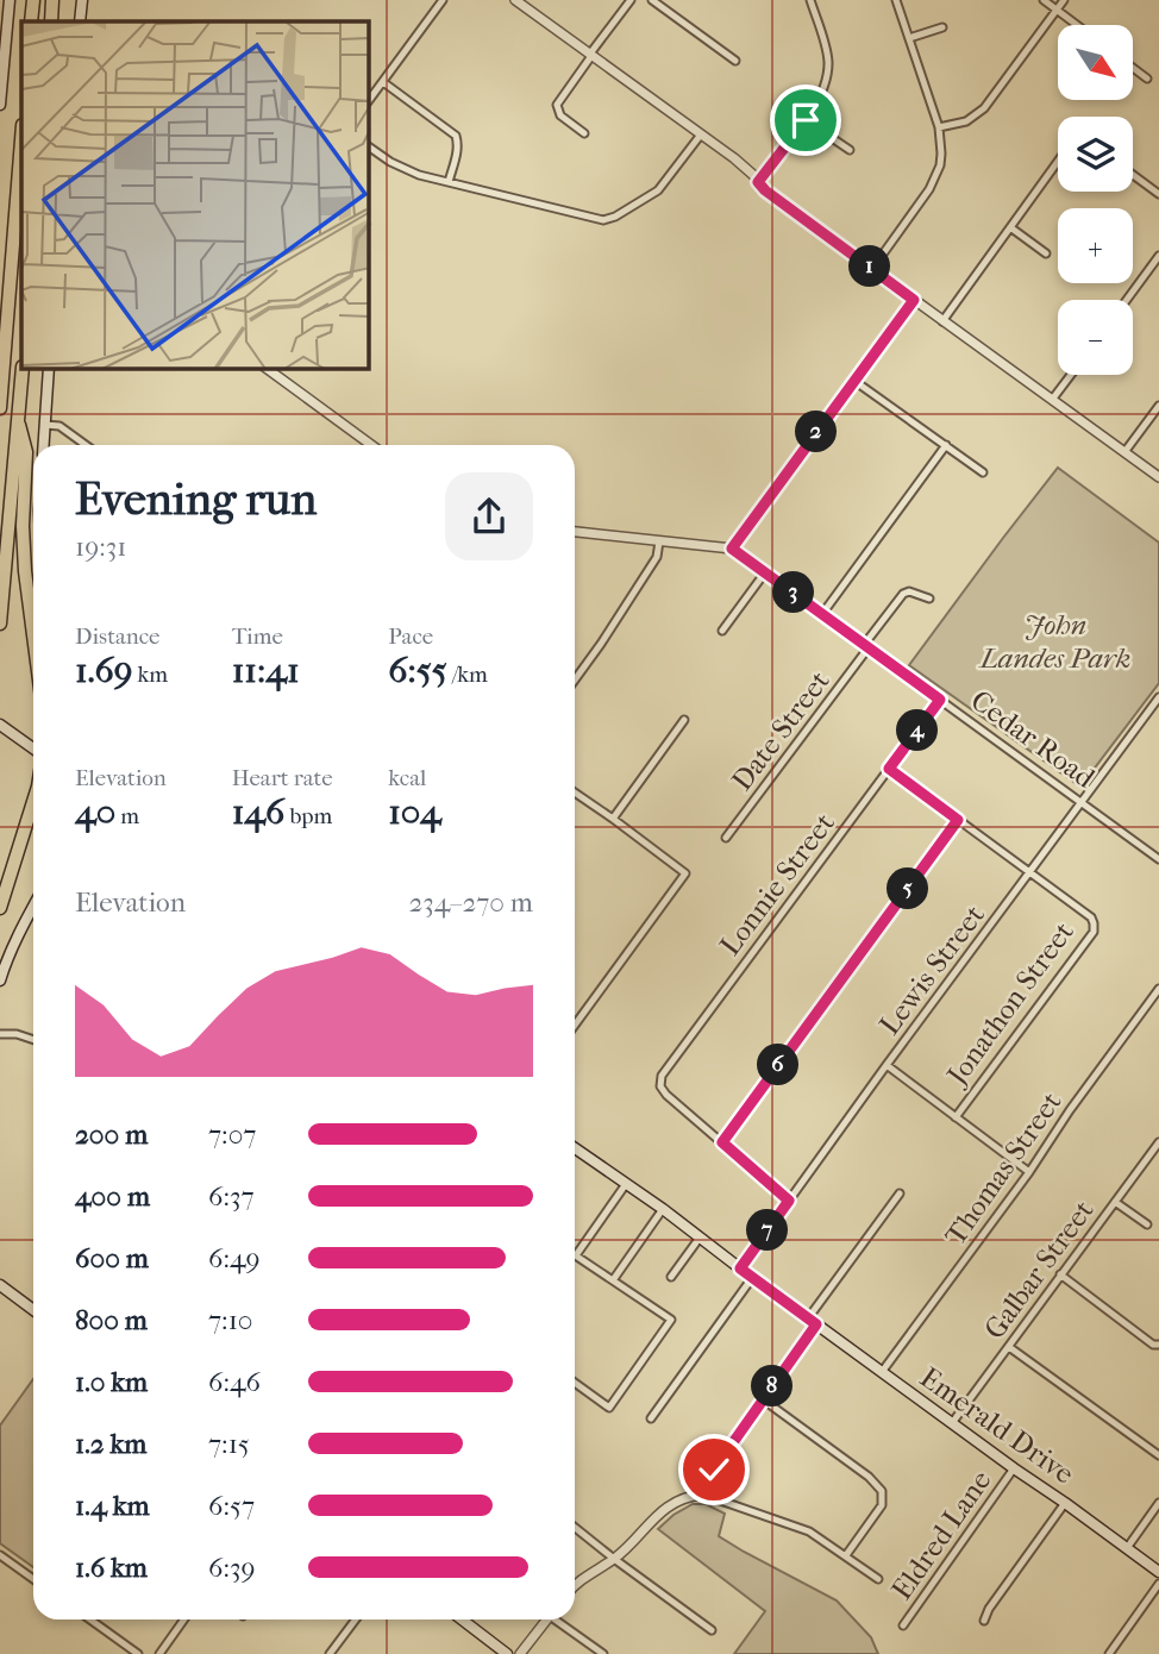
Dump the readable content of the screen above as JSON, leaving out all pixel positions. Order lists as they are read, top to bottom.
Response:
{
  "streets": {
    "main road": ["Emerald Drive"],
    "street": [
      "Date Street",
      "Cedar Road",
      "Lonnie Street",
      "Lewis Street",
      "Jonathon Street",
      "Thomas Street",
      "Galbar Street",
      "Eldred Lane"
    ]
  },
  "crossings": [
    ["Date Street", "Cedar Road"],
    ["Cedar Road", "Lonnie Street"],
    ["Cedar Road", "Lewis Street"],
    ["Lewis Street", "Jonathon Street"],
    ["Lewis Street", "Emerald Drive"],
    ["Thomas Street", "Emerald Drive"],
    ["Galbar Street", "Emerald Drive"],
    ["Emerald Drive", "Eldred Lane"]
  ],
  "parks": ["John Landes Park"],
  "north": "bottom right",
  "page": {
    "map_buttons": ["+", "−"],
    "pins": [
      "1",
      "2",
      "3",
      "4",
      "5",
      "6",
      "7",
      "8"
    ],
    "heading": ["Evening run", "19:31"],
    "stats": [
      ["Distance", "1.69 km"],
      ["Time", "11:41"],
      ["Pace", "6:55 /km"],
      ["Elevation", "40 m"],
      ["Heart rate", "146 bpm"],
      ["kcal", "104"]
    ],
    "chart": ["Elevation", "234–270 m"],
    "list": [
      {
        "name": "200 m",
        "note": "7:07"
      },
      {
        "name": "400 m",
        "note": "6:37"
      },
      {
        "name": "600 m",
        "note": "6:49"
      },
      {
        "name": "800 m",
        "note": "7:10"
      },
      {
        "name": "1.0 km",
        "note": "6:46"
      },
      {
        "name": "1.2 km",
        "note": "7:15"
      },
      {
        "name": "1.4 km",
        "note": "6:57"
      },
      {
        "name": "1.6 km",
        "note": "6:39"
      }
    ]
  }
}
